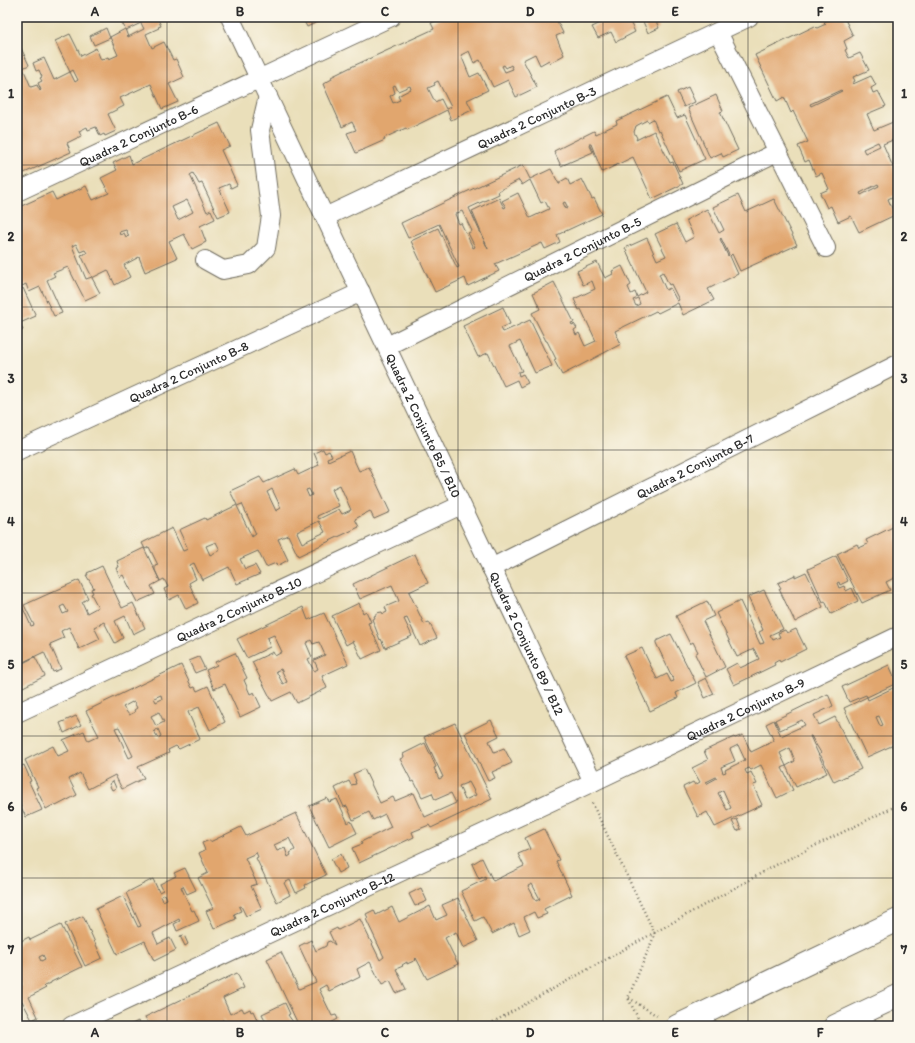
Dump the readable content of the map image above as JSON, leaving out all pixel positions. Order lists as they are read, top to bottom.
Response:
{
  "streets": {
    "street": [
      "Quadra 2 Conjunto B-3",
      "Quadra 2 Conjunto B-6",
      "Quadra 2 Conjunto B-5",
      "Quadra 2 Conjunto B-8",
      "Quadra 2 Conjunto B5 / B10",
      "Quadra 2 Conjunto B-7",
      "Quadra 2 Conjunto B-10",
      "Quadra 2 Conjunto B9 / B12",
      "Quadra 2 Conjunto B-9",
      "Quadra 2 Conjunto B-12"
    ]
  },
  "crossings": [
    ["Quadra 2 Conjunto B-3", "Quadra 2 Conjunto B5 / B10"],
    ["Quadra 2 Conjunto B-6", "Quadra 2 Conjunto B5 / B10"],
    ["Quadra 2 Conjunto B-5", "Quadra 2 Conjunto B5 / B10"],
    ["Quadra 2 Conjunto B-8", "Quadra 2 Conjunto B5 / B10"],
    ["Quadra 2 Conjunto B5 / B10", "Quadra 2 Conjunto B-10"],
    ["Quadra 2 Conjunto B5 / B10", "Quadra 2 Conjunto B9 / B12"],
    ["Quadra 2 Conjunto B-7", "Quadra 2 Conjunto B9 / B12"],
    ["Quadra 2 Conjunto B-10", "Quadra 2 Conjunto B9 / B12"],
    ["Quadra 2 Conjunto B9 / B12", "Quadra 2 Conjunto B-9"],
    ["Quadra 2 Conjunto B9 / B12", "Quadra 2 Conjunto B-12"],
    ["Quadra 2 Conjunto B-9", "Quadra 2 Conjunto B-12"]
  ],
  "grid": {
    "columns": [
      "A",
      "B",
      "C",
      "D",
      "E",
      "F"
    ],
    "rows": [
      "1",
      "2",
      "3",
      "4",
      "5",
      "6",
      "7"
    ]
  }
}
